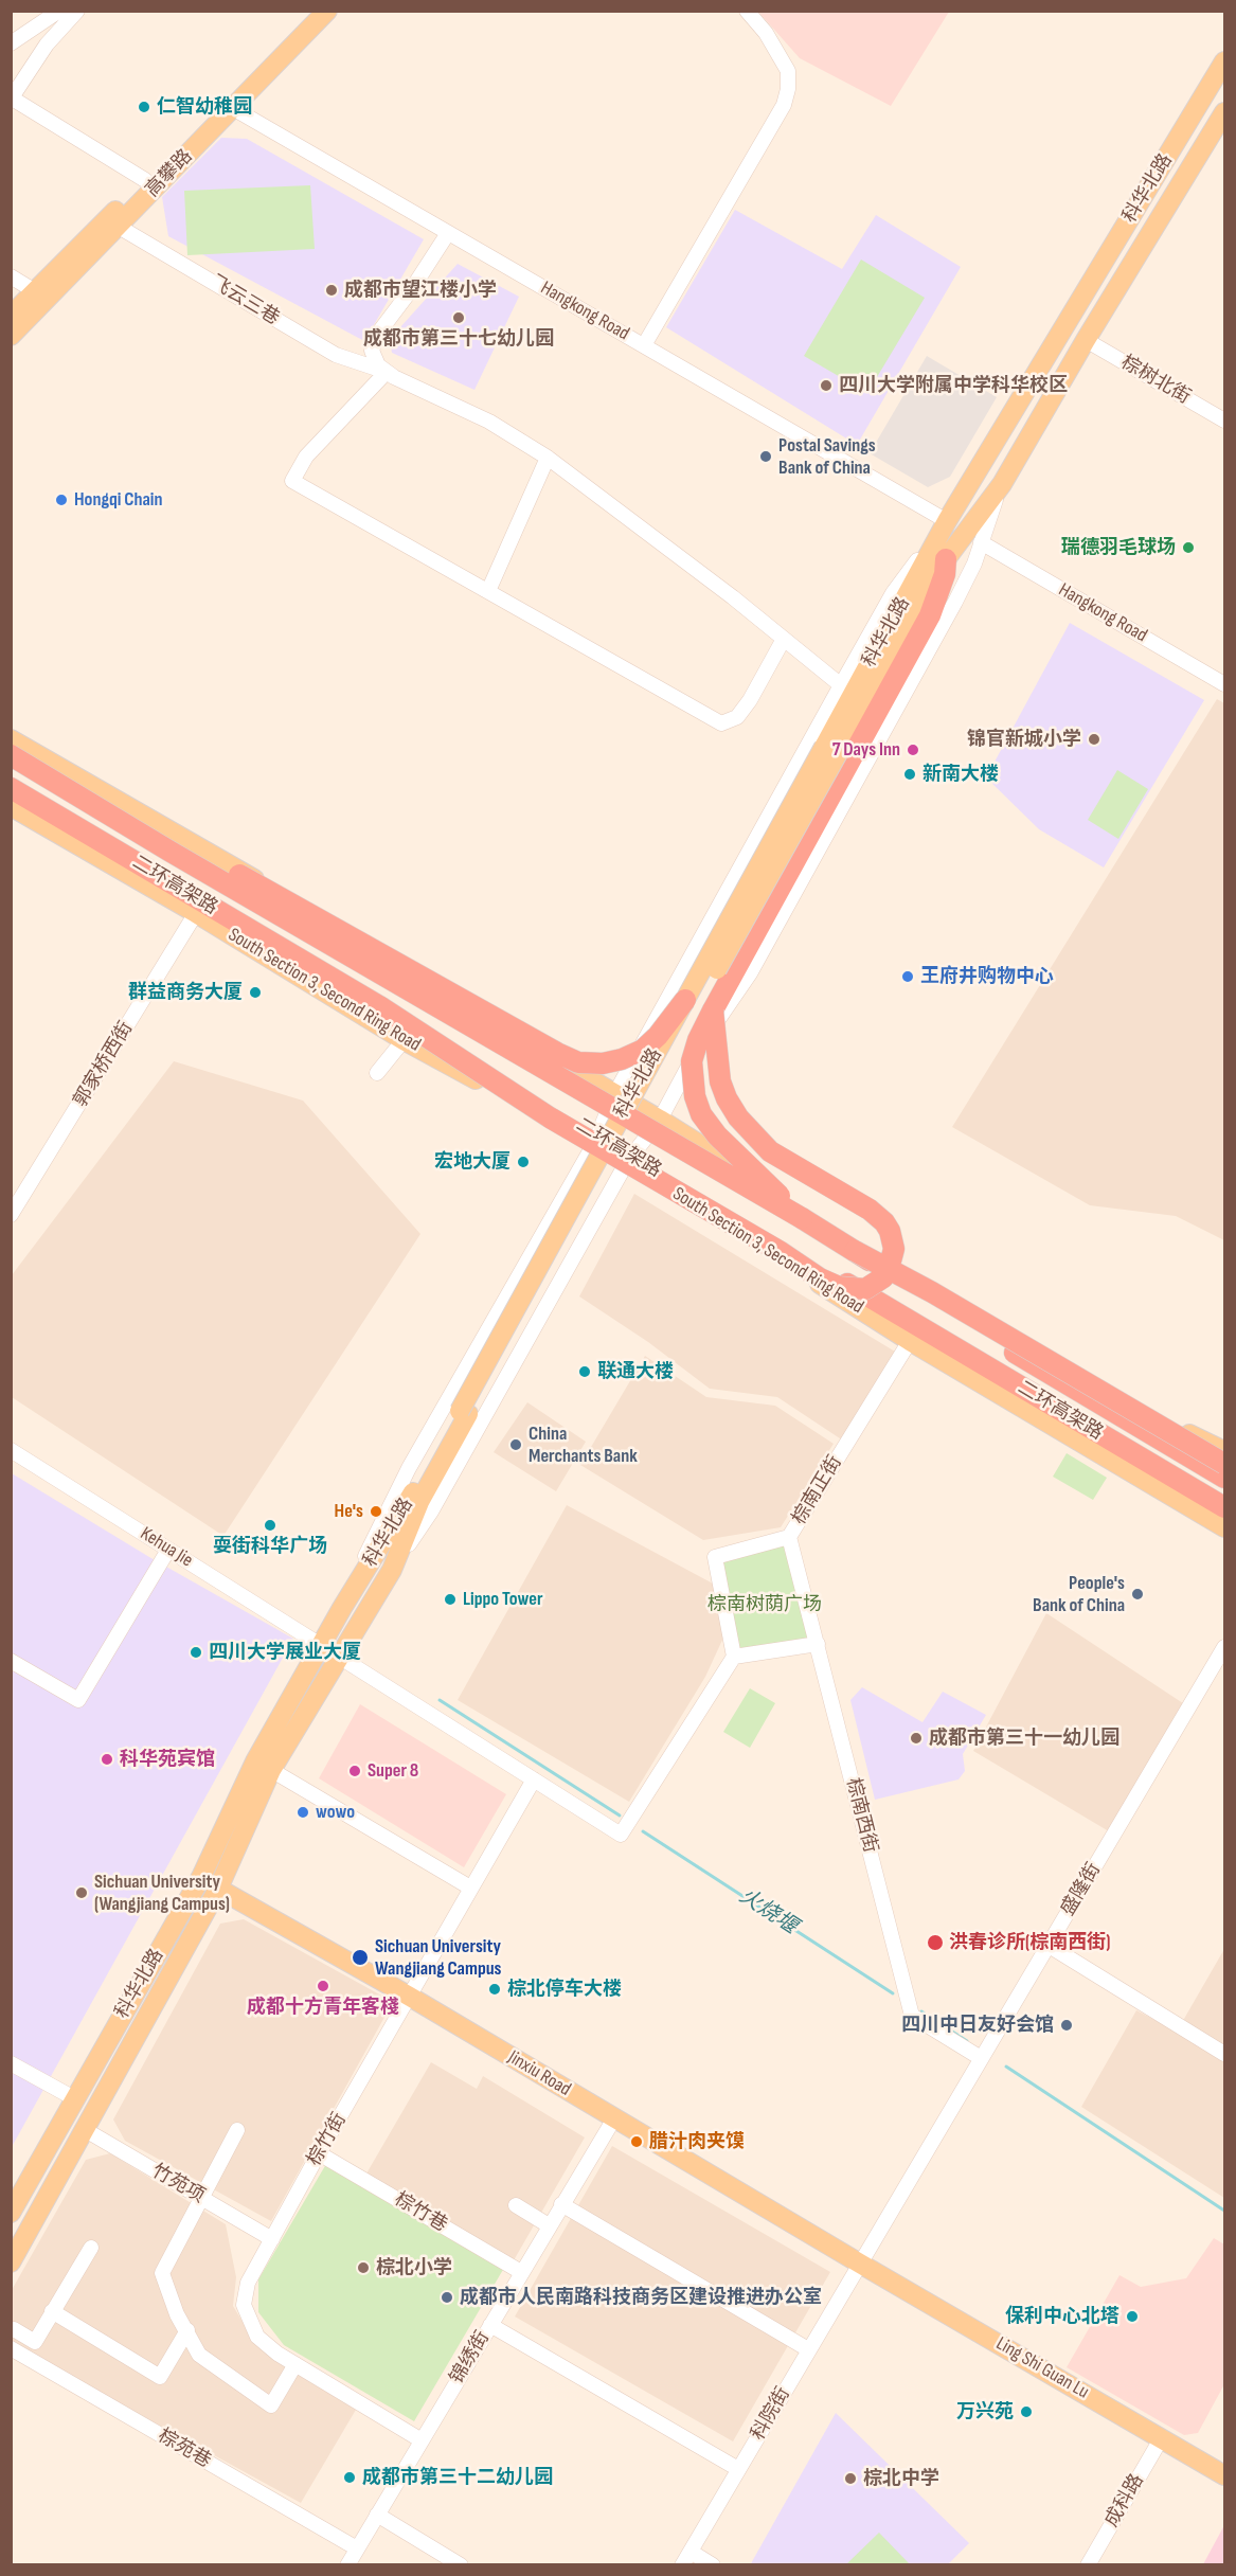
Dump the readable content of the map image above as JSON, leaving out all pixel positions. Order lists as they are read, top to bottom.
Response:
{
  "streets": {
    "highway": ["二环高架路"],
    "main road": [
      "高攀路",
      "科华北路",
      "South Section 3, Second Ring Road",
      "Jinxiu Road",
      "Ling Shi Guan Lu"
    ],
    "street": [
      "飞云三巷",
      "Hangkong Road",
      "棕树北街",
      "郭家桥西街",
      "棕南正街",
      "Kehua Jie",
      "棕南西街",
      "盛隆街",
      "棕竹街",
      "竹苑项",
      "棕竹巷",
      "锦绣街",
      "科院街",
      "棕苑巷",
      "成科路"
    ]
  },
  "crossings": [
    ["高攀路", "飞云三巷"],
    ["高攀路", "Hangkong Road"],
    ["科华北路", "Hangkong Road"],
    ["科华北路", "棕树北街"],
    ["科华北路", "Kehua Jie"],
    ["科华北路", "Jinxiu Road"],
    ["科华北路", "竹苑项"],
    ["South Section 3, Second Ring Road", "郭家桥西街"],
    ["South Section 3, Second Ring Road", "棕南正街"],
    ["棕南正街", "棕南西街"],
    ["棕南西街", "盛隆街"],
    ["盛隆街", "Jinxiu Road"],
    ["盛隆街", "Ling Shi Guan Lu"],
    ["盛隆街", "科院街"],
    ["Jinxiu Road", "棕竹街"],
    ["Jinxiu Road", "锦绣街"],
    ["Jinxiu Road", "Ling Shi Guan Lu"],
    ["Jinxiu Road", "科院街"],
    ["棕竹街", "竹苑项"],
    ["棕竹街", "棕竹巷"],
    ["棕竹街", "锦绣街"],
    ["棕竹巷", "锦绣街"],
    ["锦绣街", "棕苑巷"],
    ["Ling Shi Guan Lu", "科院街"],
    ["Ling Shi Guan Lu", "成科路"]
  ],
  "water": ["火烧堰"],
  "parks": ["棕南树荫广场"],
  "places": [
    "仁智幼稚园",
    "成都市望江楼小学",
    "成都市第三十七幼儿园",
    "四川大学附属中学科华校区",
    "Postal Savings Bank of China",
    "Hongqi Chain",
    "瑞德羽毛球场",
    "锦官新城小学",
    "7 Days Inn",
    "新南大楼",
    "王府井购物中心",
    "群益商务大厦",
    "宏地大厦",
    "联通大楼",
    "China Merchants Bank",
    "He's",
    "耍街科华广场",
    "People's Bank of China",
    "Lippo Tower",
    "四川大学展业大厦",
    "成都市第三十一幼儿园",
    "科华苑宾馆",
    "Super 8",
    "wowo",
    "Sichuan University (Wangjiang Campus)",
    "洪春诊所(棕南西街)",
    "Sichuan University Wangjiang Campus",
    "成都十方青年客棧",
    "棕北停车大楼",
    "四川中日友好会馆",
    "腊汁肉夹馍",
    "棕北小学",
    "成都市人民南路科技商务区建设推进办公室",
    "保利中心北塔",
    "万兴苑",
    "成都市第三十二幼儿园",
    "棕北中学"
  ]
}
